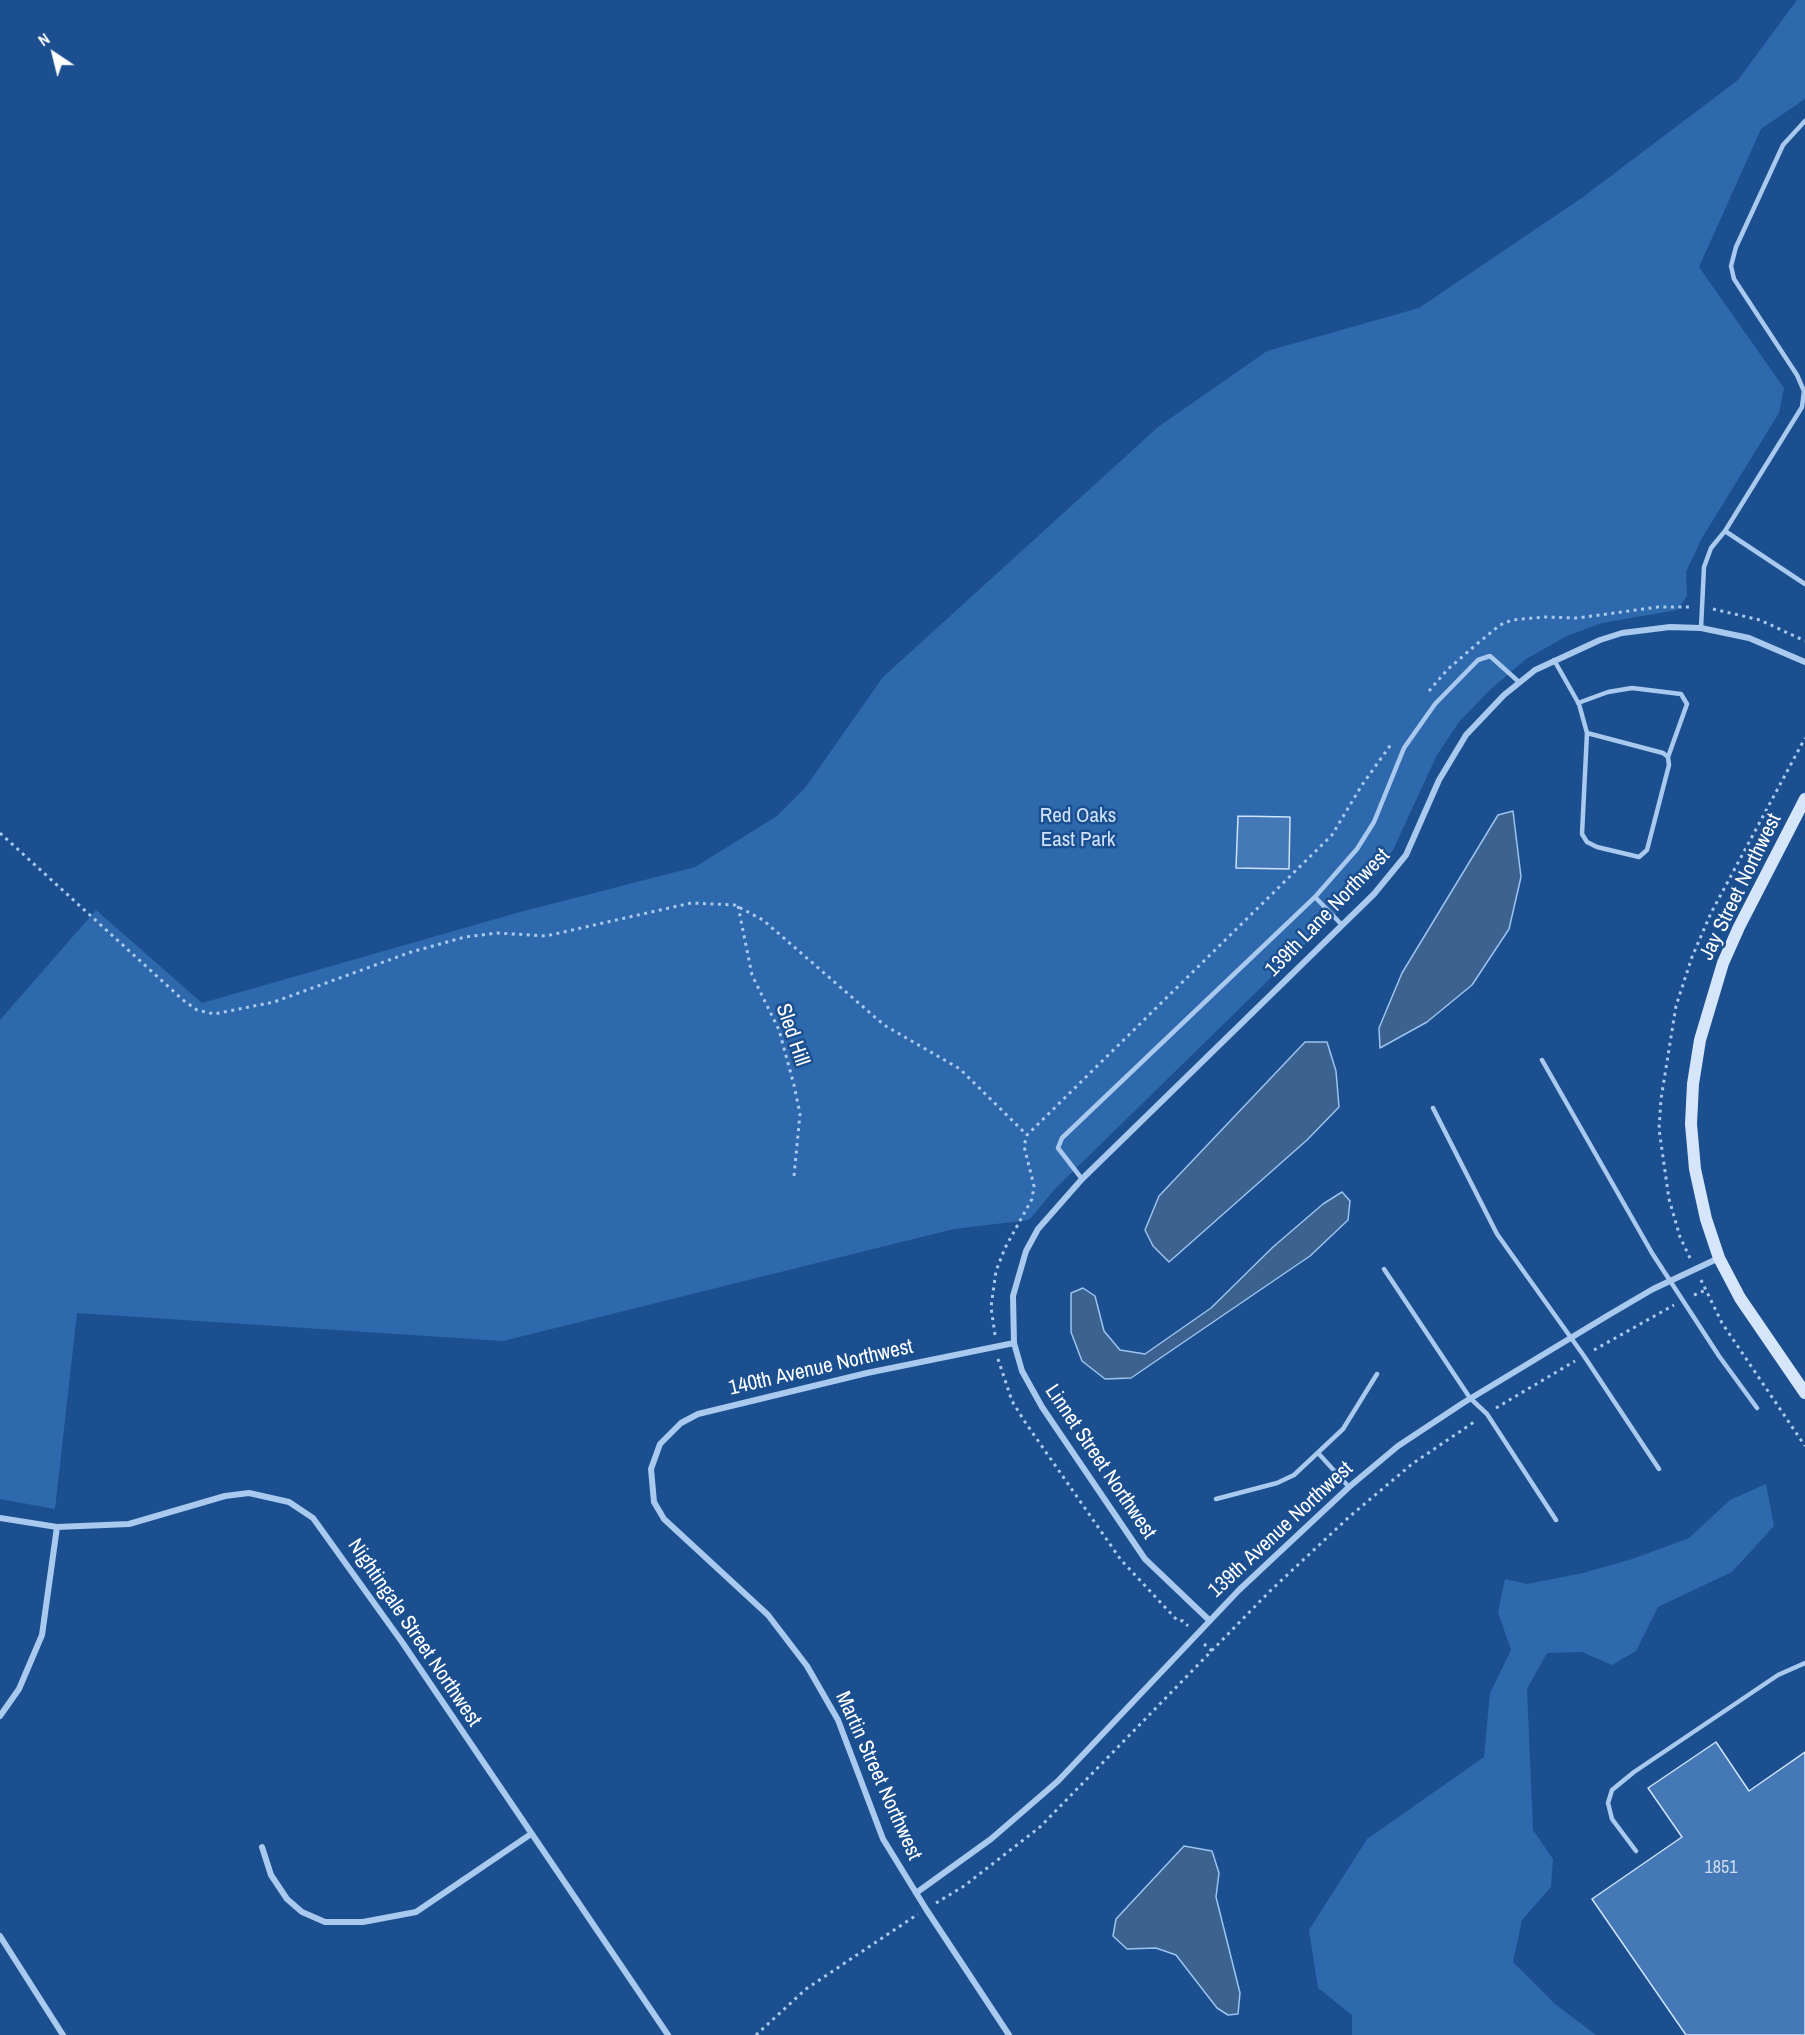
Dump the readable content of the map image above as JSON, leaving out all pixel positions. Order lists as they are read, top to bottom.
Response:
{
  "streets": {
    "street": [
      "Jay Street Northwest",
      "139th Lane Northwest",
      "140th Avenue Northwest",
      "Linnet Street Northwest",
      "139th Avenue Northwest",
      "Nightingale Street Northwest",
      "Martin Street Northwest"
    ],
    "path": ["Sled Hill"]
  },
  "crossings": [
    ["Jay Street Northwest", "139th Avenue Northwest"],
    ["139th Lane Northwest", "Linnet Street Northwest"],
    ["140th Avenue Northwest", "Linnet Street Northwest"],
    ["140th Avenue Northwest", "Martin Street Northwest"],
    ["Linnet Street Northwest", "139th Avenue Northwest"],
    ["139th Avenue Northwest", "Martin Street Northwest"]
  ],
  "parks": ["Red Oaks East Park"],
  "house_numbers": ["1851"],
  "north": "top left"
}
